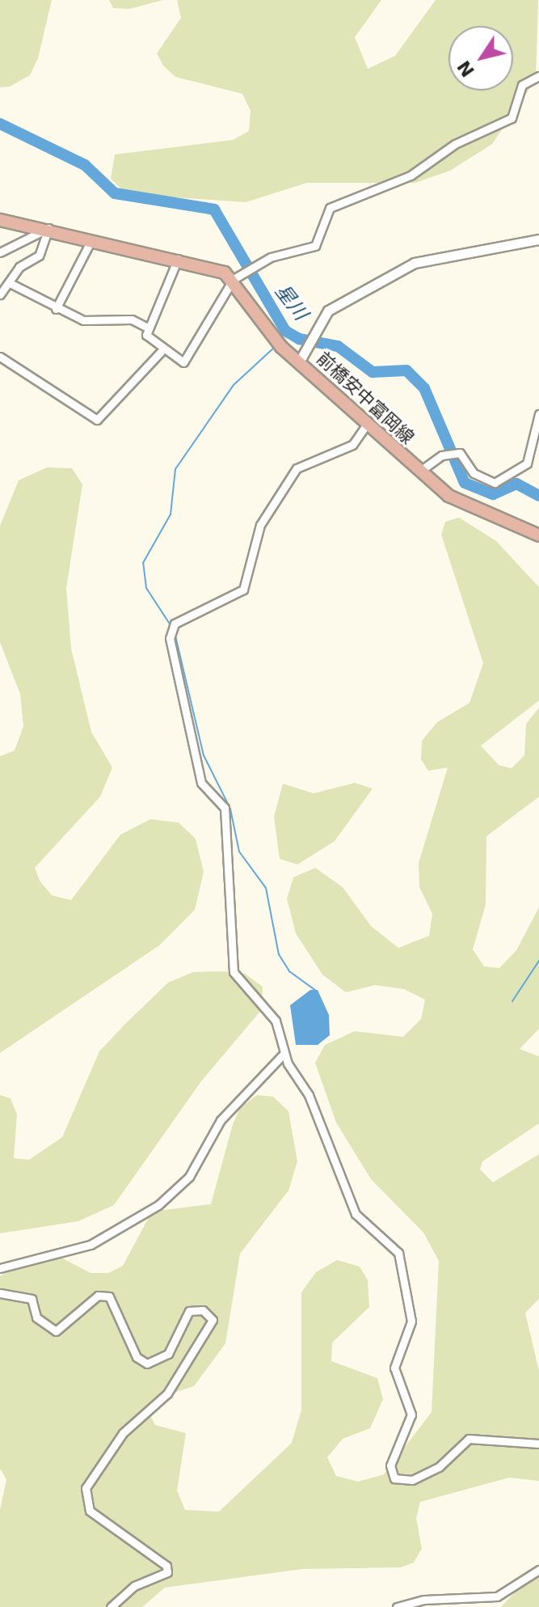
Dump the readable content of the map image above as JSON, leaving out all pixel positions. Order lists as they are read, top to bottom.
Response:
{
  "streets": {
    "main road": ["前橋安中富岡線"]
  },
  "water": ["星川"],
  "north": "bottom left"
}
